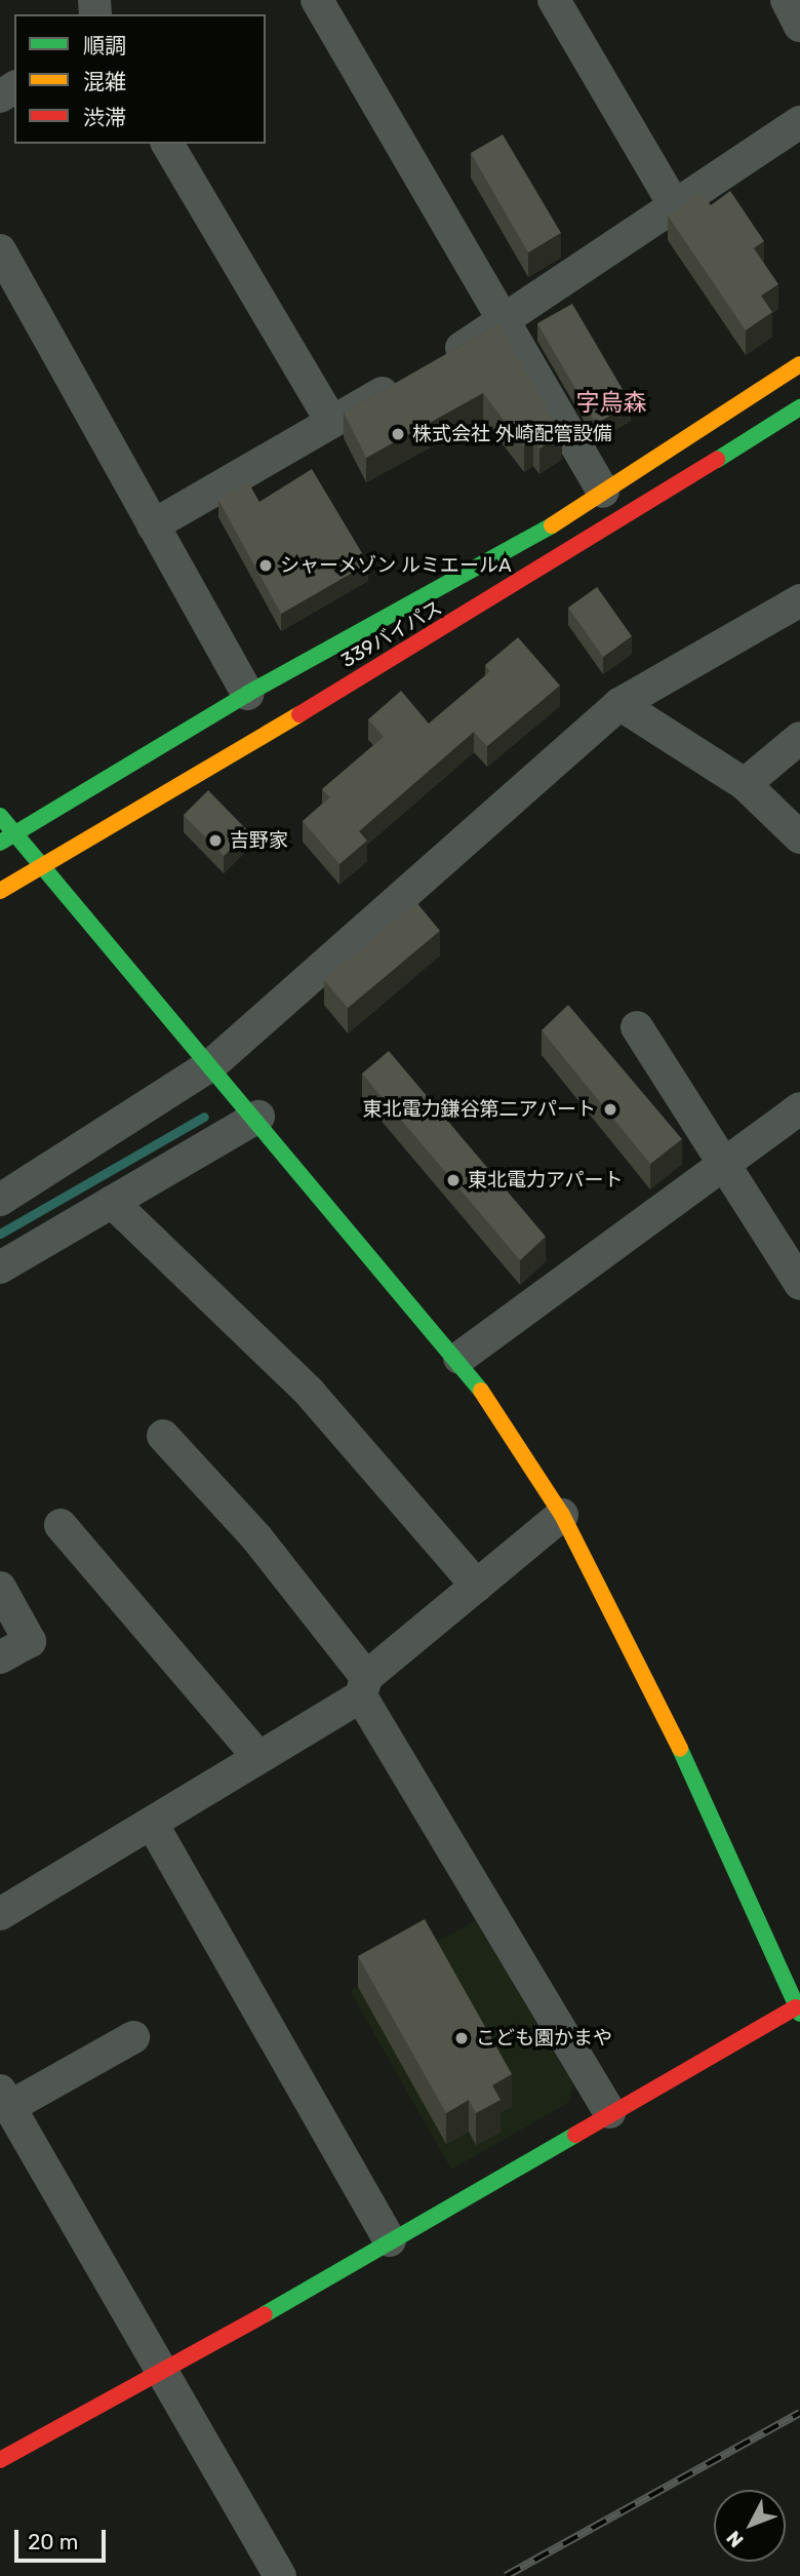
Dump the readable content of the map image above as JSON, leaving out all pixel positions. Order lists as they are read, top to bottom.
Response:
{
  "streets": {
    "street": ["339バイパス"]
  },
  "districts": ["字烏森"],
  "places": [
    "株式会社 外崎配管設備",
    "シャーメゾン ルミエールA",
    "吉野家",
    "東北電力鎌谷第二アパート",
    "東北電力アパート",
    "こども園かまや"
  ],
  "legend": ["順調", "混雑", "渋滞"],
  "scale_bar": "20 m",
  "north": "bottom left"
}
